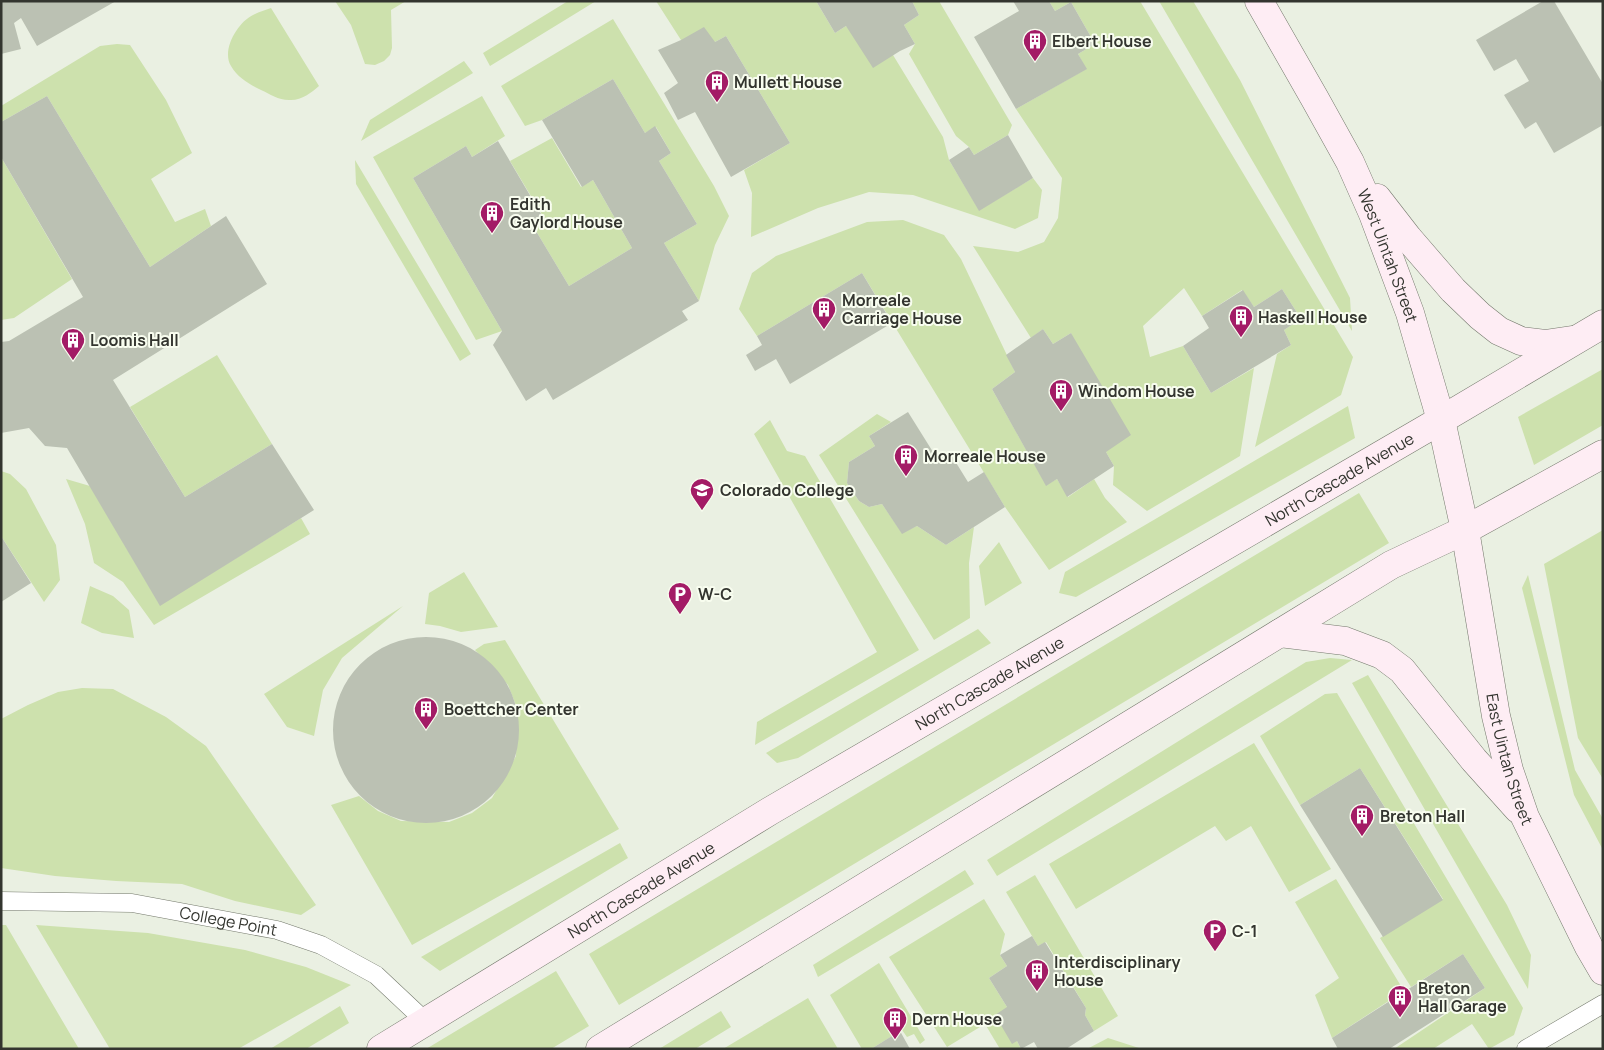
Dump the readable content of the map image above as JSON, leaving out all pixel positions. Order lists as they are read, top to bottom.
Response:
{
  "streets": {
    "main road": ["West Uintah Street", "North Cascade Avenue", "East Uintah Street"],
    "lane": ["College Point"]
  },
  "crossings": [
    ["West Uintah Street", "North Cascade Avenue"],
    ["West Uintah Street", "East Uintah Street"],
    ["North Cascade Avenue", "College Point"]
  ],
  "places": {
    "building": [
      "Elbert House",
      "Mullett House",
      "Edith Gaylord House",
      "Morreale Carriage House",
      "Haskell House",
      "Loomis Hall",
      "Windom House",
      "Morreale House",
      "Boettcher Center",
      "Breton Hall",
      "Interdisciplinary House",
      "Breton Hall Garage",
      "Dern House"
    ],
    "school or university": ["Colorado College"],
    "parking": ["W-C", "C-1"]
  }
}
